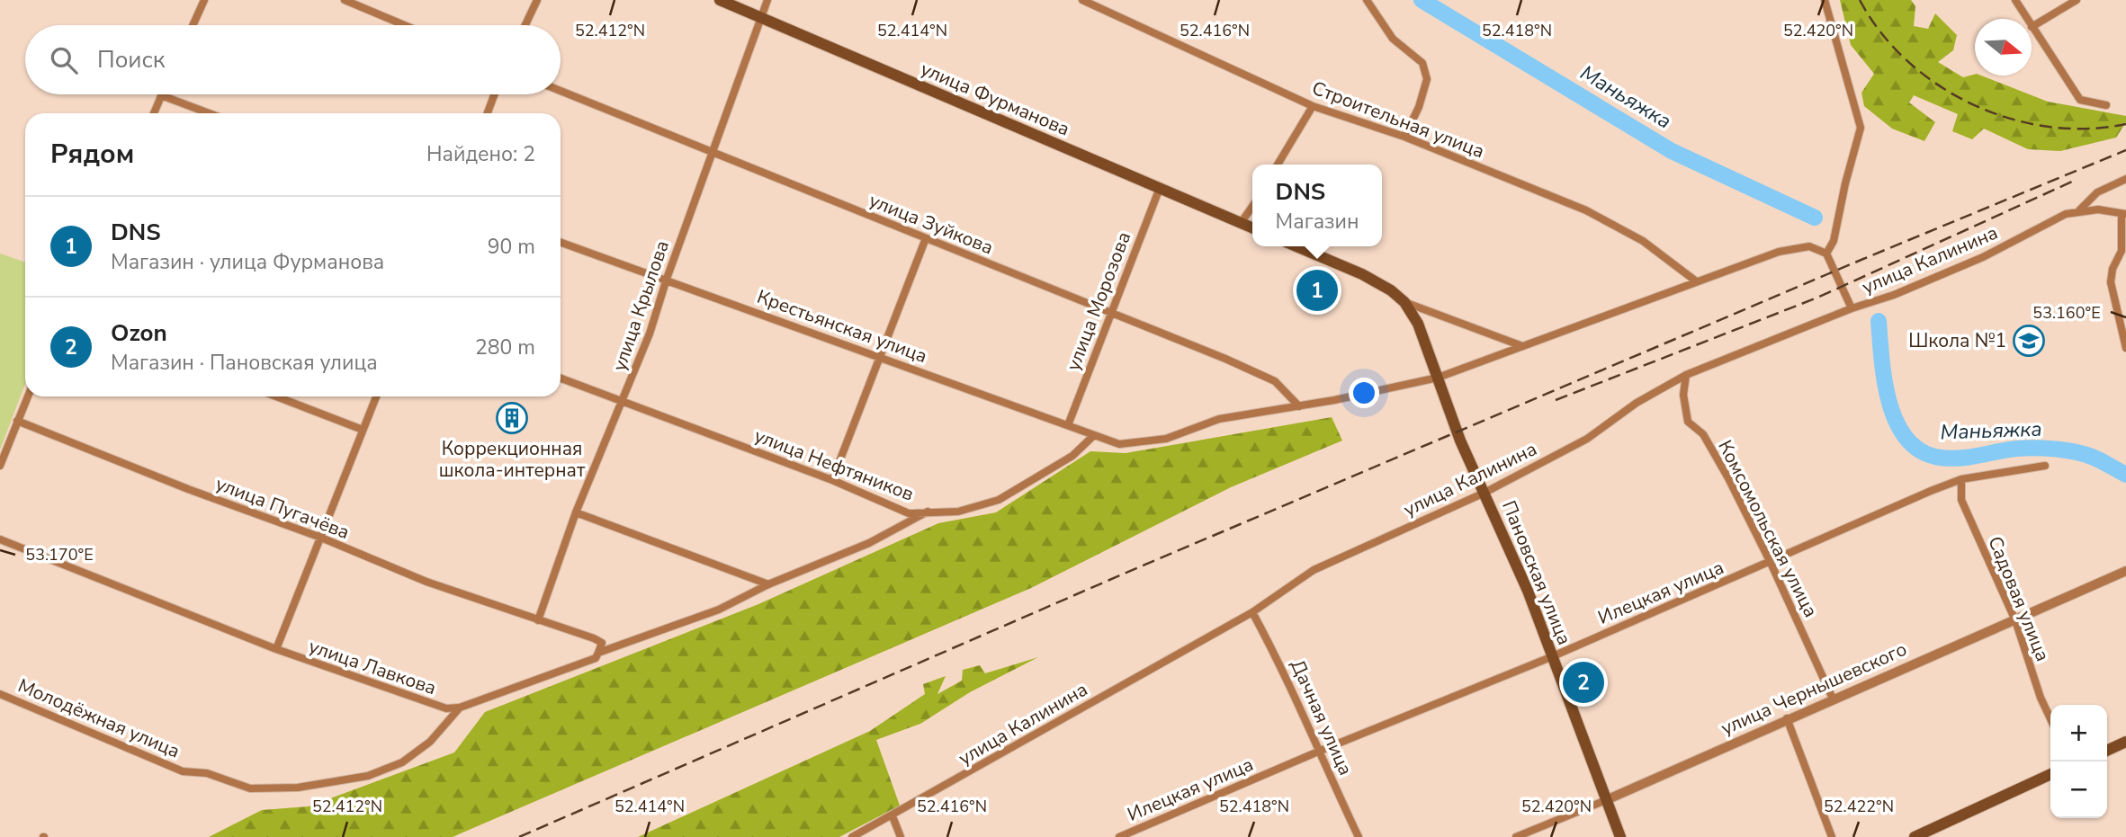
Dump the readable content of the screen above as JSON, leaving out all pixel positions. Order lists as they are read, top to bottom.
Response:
{
  "streets": {
    "main road": ["улица Фурманова", "Пановская улица"],
    "street": [
      "Строительная улица",
      "улица Зуйкова",
      "улица Калинина",
      "улица Морозова",
      "улица Крылова",
      "Крестьянская улица",
      "улица Нефтяников",
      "улица Пугачёва",
      "Комсомольская улица",
      "Илецкая улица",
      "Садовая улица",
      "улица Лавкова",
      "улица Чернышевского",
      "Дачная улица",
      "Молодёжная улица"
    ]
  },
  "crossings": [
    ["улица Фурманова", "улица Морозова"],
    ["улица Фурманова", "улица Крылова"],
    ["улица Зуйкова", "улица Морозова"],
    ["улица Зуйкова", "улица Крылова"],
    ["улица Зуйкова", "Крестьянская улица"],
    ["улица Калинина", "Комсомольская улица"],
    ["улица Калинина", "Пановская улица"],
    ["улица Калинина", "Дачная улица"],
    ["улица Морозова", "Крестьянская улица"],
    ["улица Крылова", "Крестьянская улица"],
    ["улица Крылова", "улица Нефтяников"],
    ["улица Крылова", "улица Пугачёва"],
    ["Крестьянская улица", "улица Нефтяников"],
    ["улица Нефтяников", "улица Лавкова"],
    ["улица Пугачёва", "улица Лавкова"],
    ["Комсомольская улица", "Илецкая улица"],
    ["Комсомольская улица", "улица Чернышевского"],
    ["Пановская улица", "Илецкая улица"],
    ["Пановская улица", "улица Чернышевского"],
    ["Илецкая улица", "Садовая улица"],
    ["Илецкая улица", "Дачная улица"],
    ["Садовая улица", "улица Чернышевского"],
    ["улица Лавкова", "Молодёжная улица"]
  ],
  "water": ["Маньяжка"],
  "places": {
    "school or university": ["Школа №1"],
    "building": ["Коррекционная школа-интернат"]
  },
  "north": "right",
  "page": {
    "search": "Поиск",
    "heading": ["Рядом", "Найдено: 2"],
    "popup": ["DNS", "Магазин"],
    "list": [
      {
        "mark": "1",
        "name": "DNS",
        "note": "Магазин · улица Фурманова",
        "value": "90 m"
      },
      {
        "mark": "2",
        "name": "Ozon",
        "note": "Магазин · Пановская улица",
        "value": "280 m"
      }
    ],
    "pins": ["1", "2"],
    "map_buttons": ["+", "−"]
  },
  "coordinates": [
    "52.412°N",
    "52.414°N",
    "52.416°N",
    "52.418°N",
    "52.420°N",
    "53.160°E",
    "53.170°E",
    "52.422°N"
  ]
}
